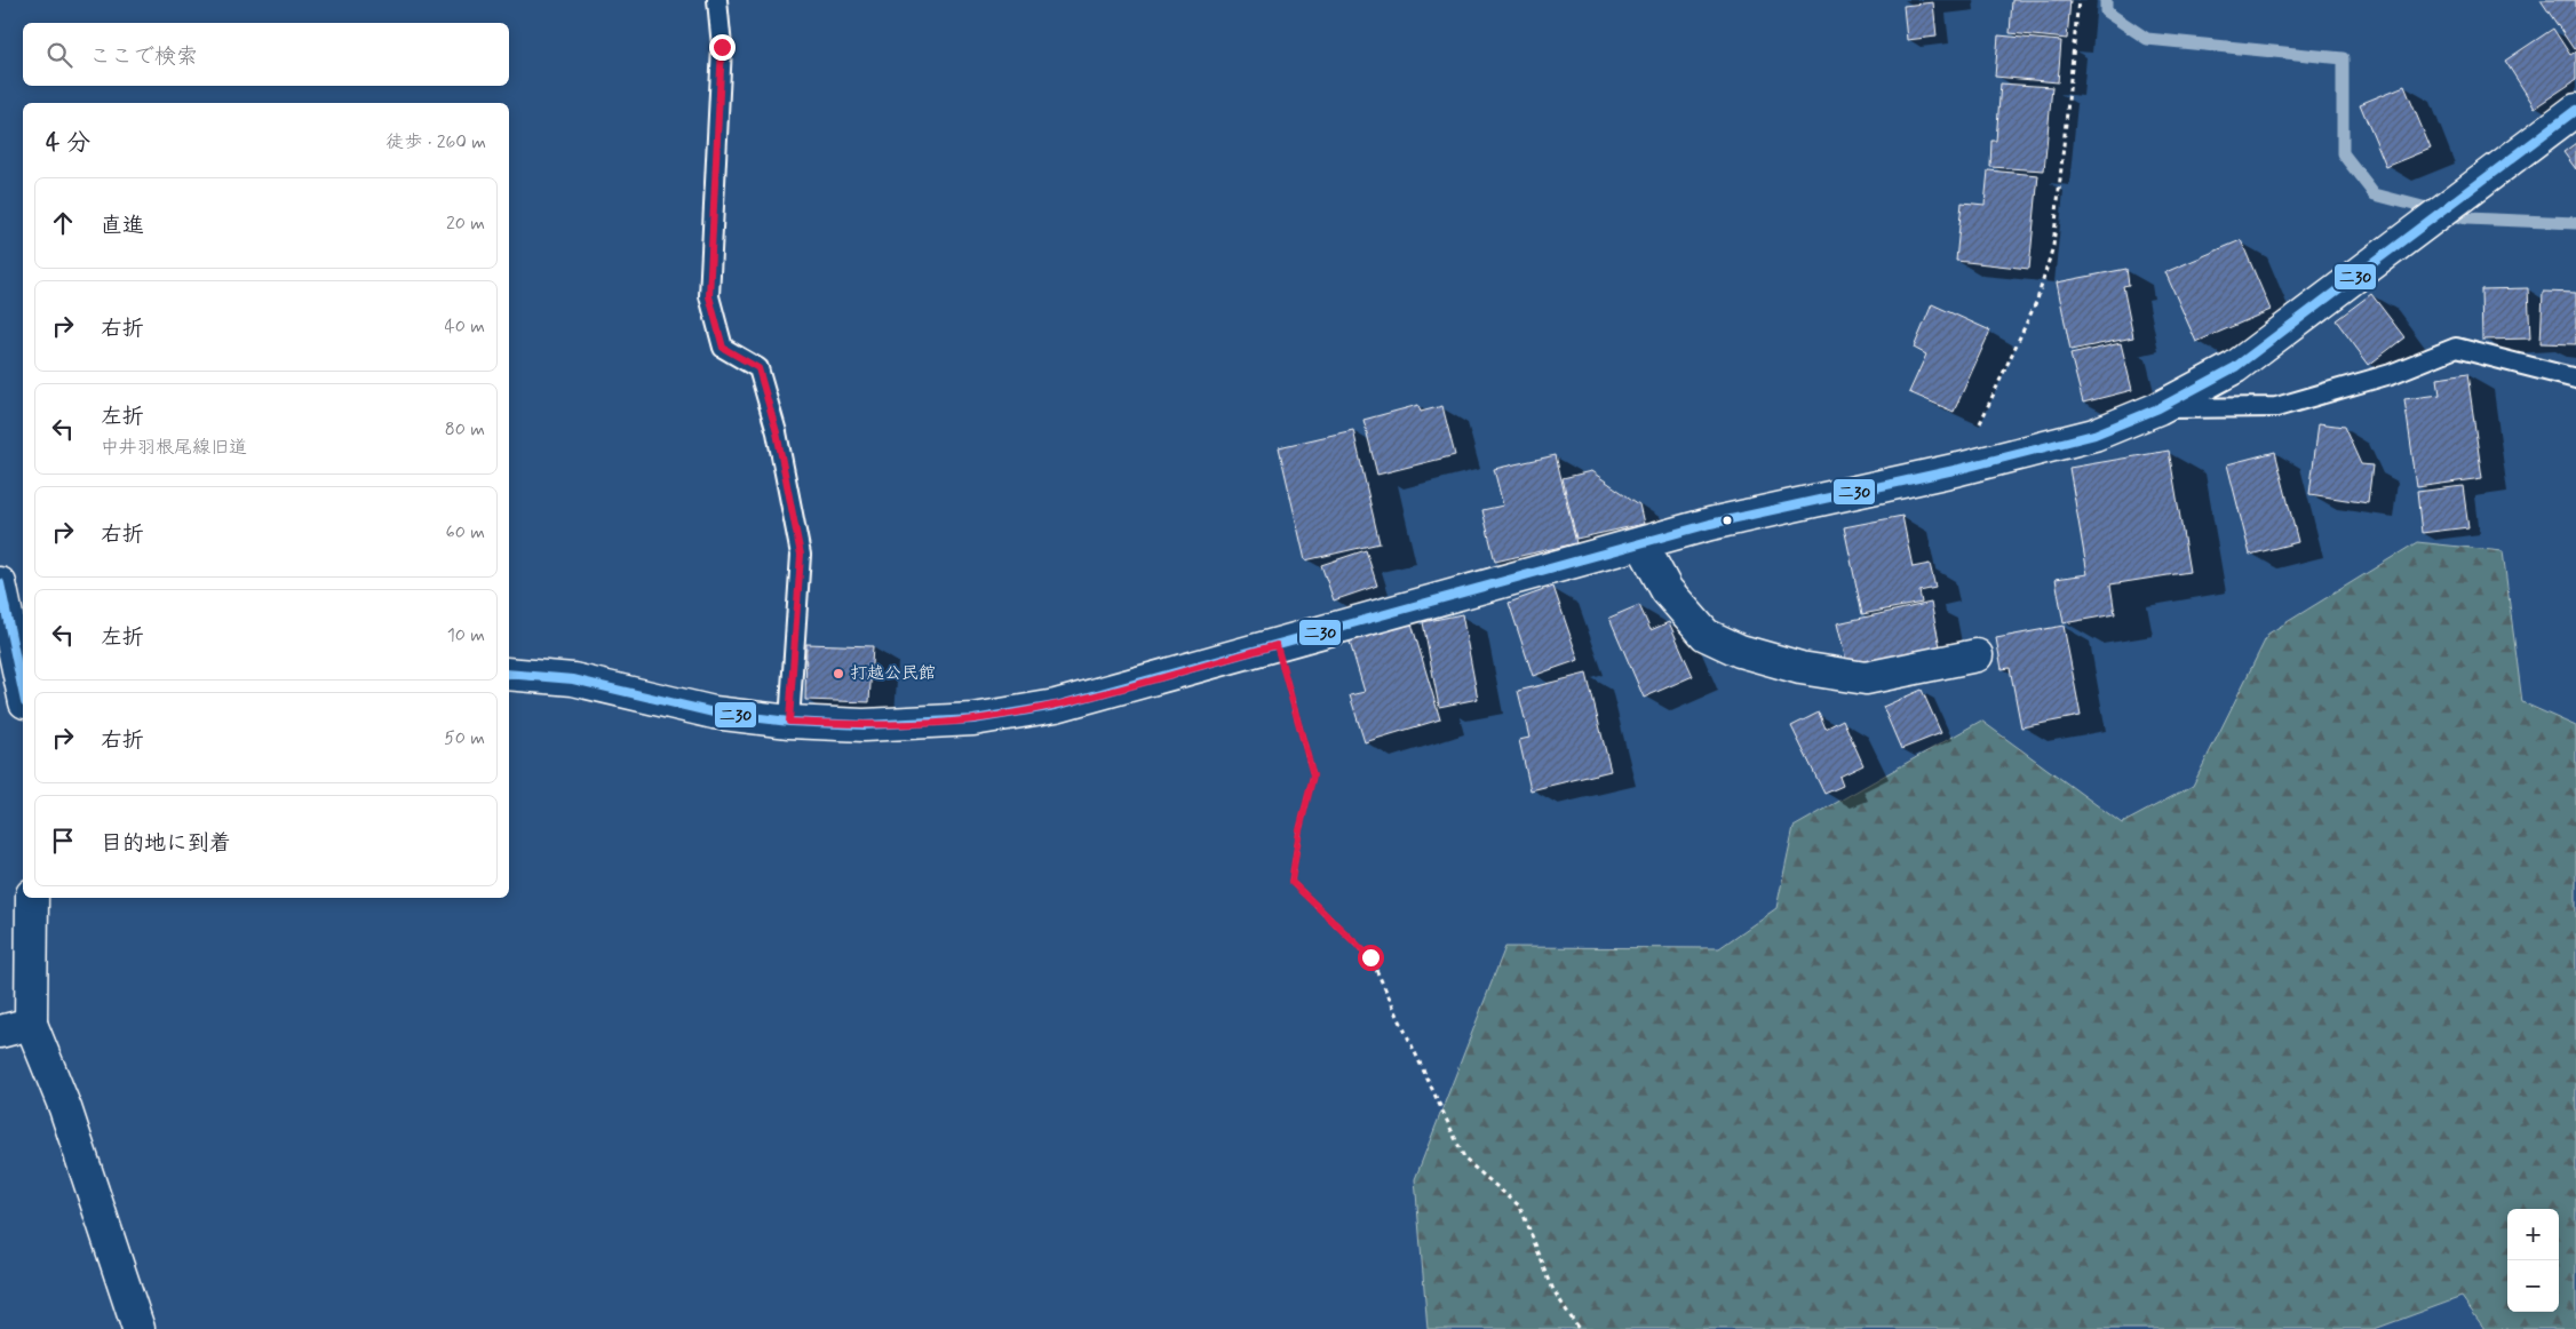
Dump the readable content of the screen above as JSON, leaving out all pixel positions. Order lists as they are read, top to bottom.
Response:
{
  "places": ["打越公民館"],
  "lines": ["transit line 二30"],
  "page": {
    "search": "ここで検索",
    "heading": ["4 分", "徒歩 · 260 m"],
    "list": [
      ["直進", "20 m"],
      ["右折", "40 m"],
      ["左折", "中井羽根尾線旧道", "80 m"],
      ["右折", "60 m"],
      ["左折", "10 m"],
      ["右折", "50 m"],
      "目的地に到着"
    ],
    "map_buttons": ["+", "−"]
  }
}
